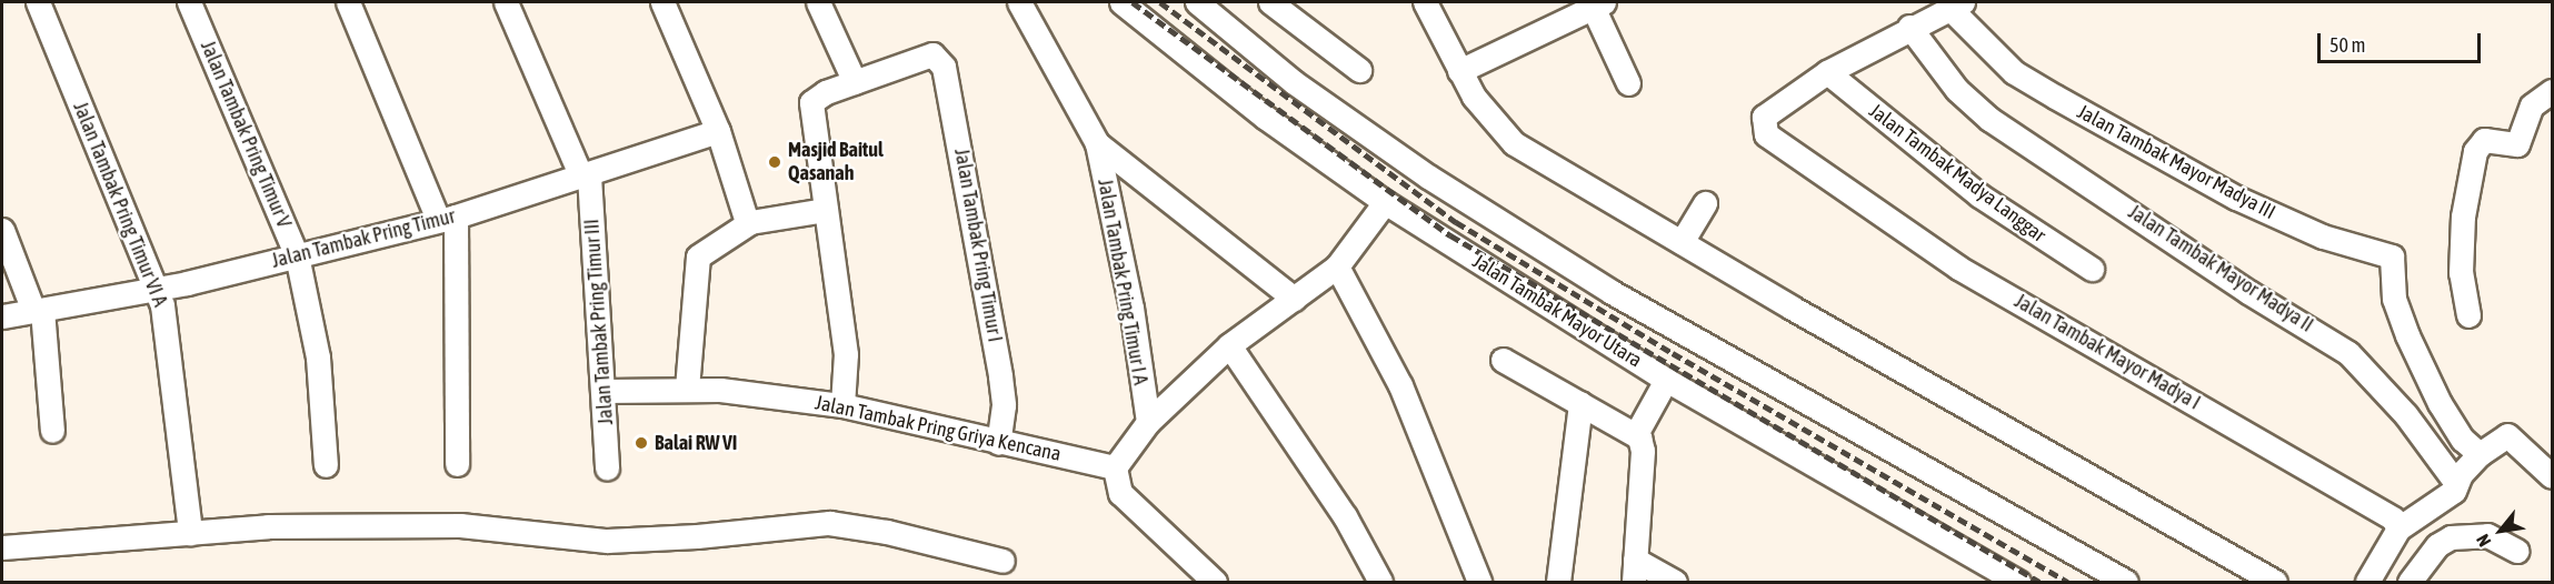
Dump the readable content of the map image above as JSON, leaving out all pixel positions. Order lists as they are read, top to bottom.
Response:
{
  "streets": {
    "street": [
      "Jalan Tambak Pring Timur V",
      "Jalan Tambak Mayor Madya III",
      "Jalan Tambak Madya Langgar",
      "Jalan Tambak Pring Timur VI A",
      "Jalan Tambak Pring Timur",
      "Jalan Tambak Pring Timur I",
      "Jalan Tambak Mayor Madya II",
      "Jalan Tambak Pring Timur I A",
      "Jalan Tambak Mayor Utara",
      "Jalan Tambak Pring Timur III",
      "Jalan Tambak Mayor Madya I",
      "Jalan Tambak Pring Griya Kencana"
    ]
  },
  "crossings": [
    ["Jalan Tambak Pring Timur V", "Jalan Tambak Pring Timur"],
    ["Jalan Tambak Madya Langgar", "Jalan Tambak Mayor Madya I"],
    ["Jalan Tambak Pring Timur VI A", "Jalan Tambak Pring Timur"],
    ["Jalan Tambak Pring Timur", "Jalan Tambak Pring Timur III"],
    ["Jalan Tambak Pring Timur I", "Jalan Tambak Pring Griya Kencana"],
    ["Jalan Tambak Pring Timur III", "Jalan Tambak Pring Griya Kencana"]
  ],
  "places": ["Masjid Baitul Qasanah", "Balai RW VI"],
  "scale_bar": "50 m",
  "north": "bottom left"
}
